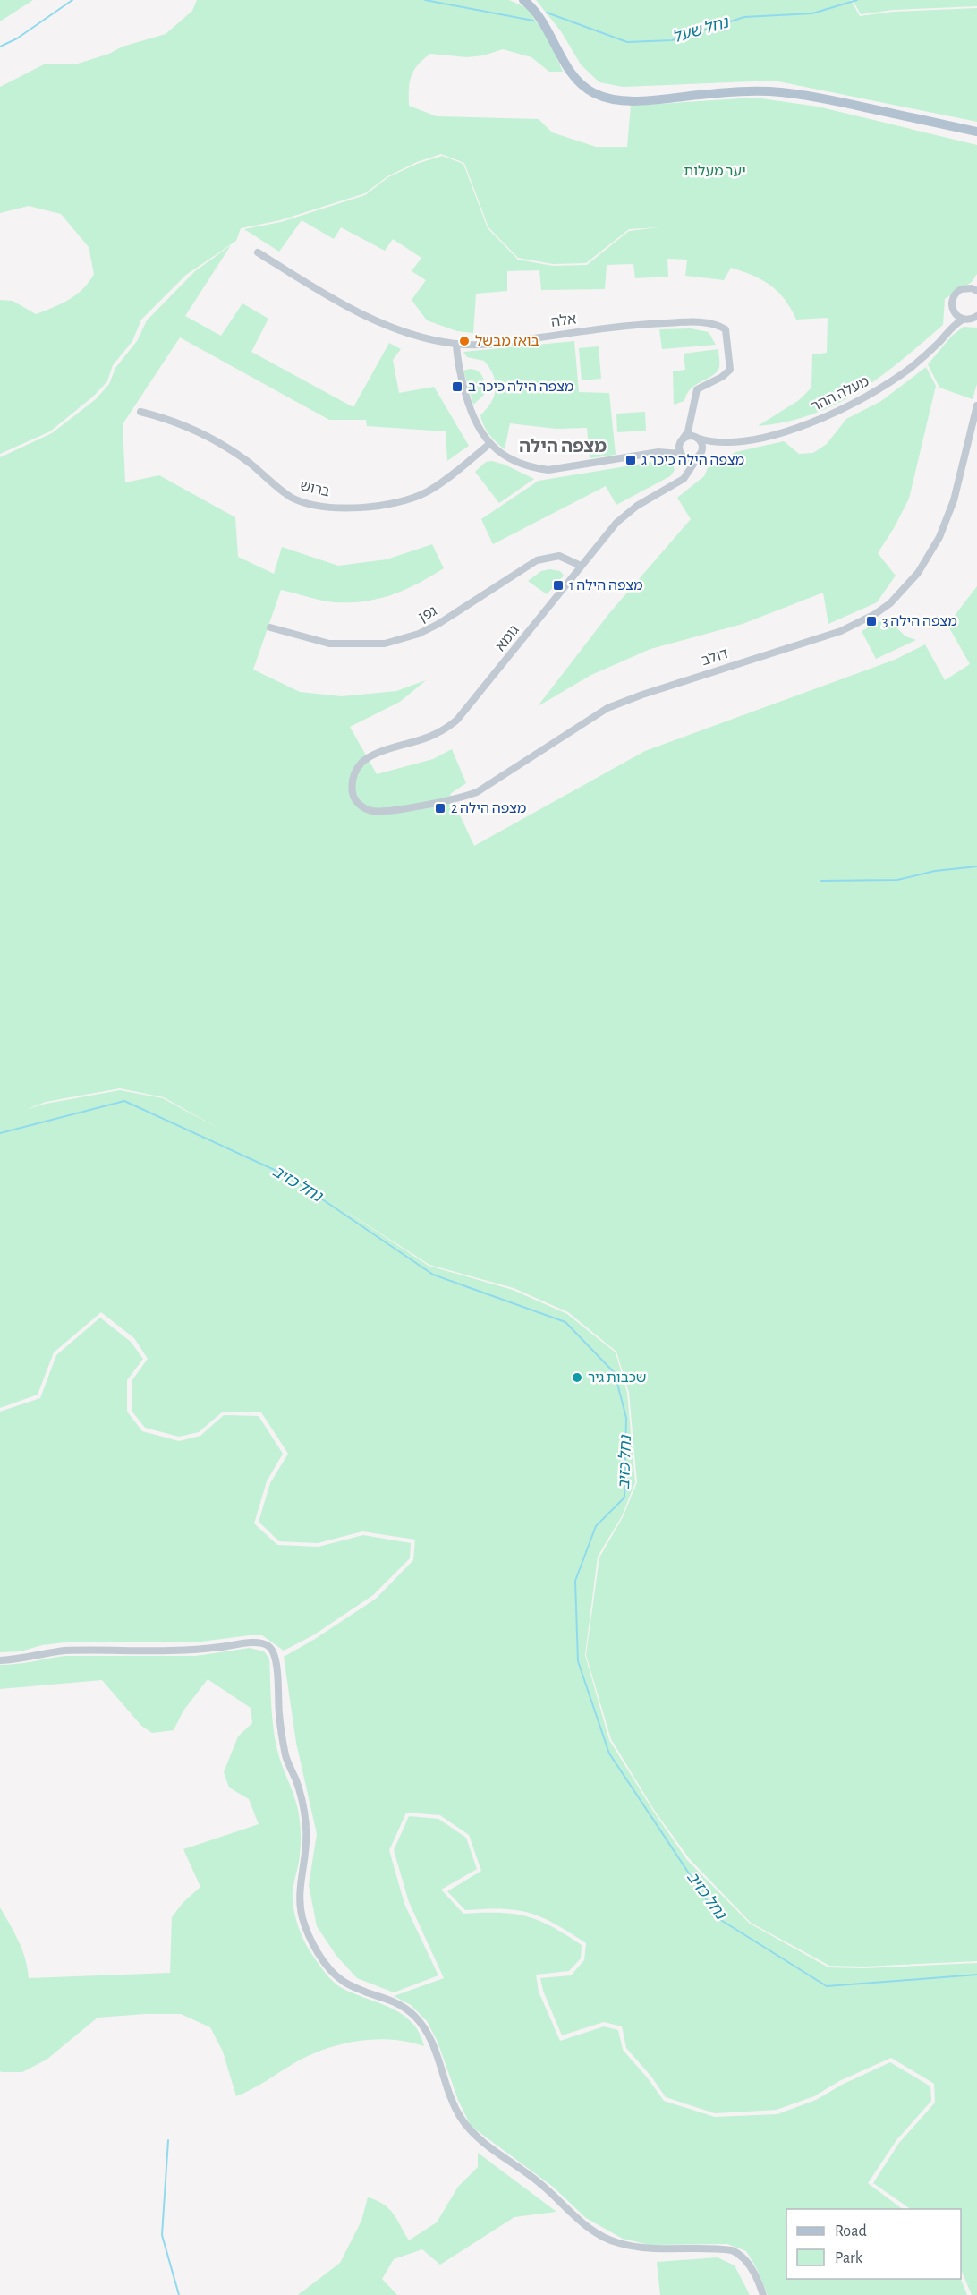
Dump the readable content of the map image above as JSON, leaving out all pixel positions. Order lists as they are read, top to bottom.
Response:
{
  "streets": {
    "street": [
      "אלה",
      "מעלה ההר",
      "ברוש",
      "גפן",
      "גומא",
      "דולב"
    ]
  },
  "crossings": [
    ["אלה", "מעלה ההר"],
    ["גפן", "גומא"],
    ["גומא", "דולב"]
  ],
  "districts": ["מצפה הילה"],
  "water": ["נחל שעל", "נחל כזיב"],
  "parks": ["יער מעלות"],
  "places": {
    "other": ["בואז מבשל", "שכבות גיר"],
    "transit": [
      "מצפה הילה כיכר ב",
      "מצפה הילה כיכר ג",
      "מצפה הילה 1",
      "מצפה הילה 3",
      "מצפה הילה 2"
    ]
  },
  "legend": ["Road", "Park"]
}
